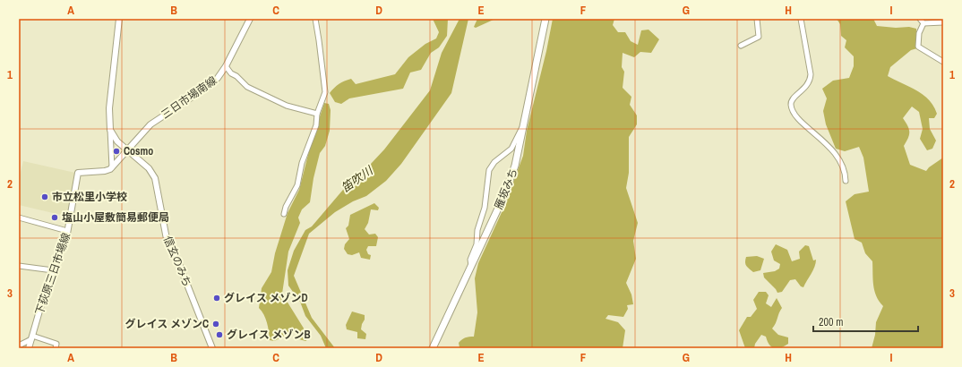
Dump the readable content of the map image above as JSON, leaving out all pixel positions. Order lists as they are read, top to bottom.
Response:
{
  "streets": {
    "highway": ["雁坂みち"],
    "main road": ["三日市場南線", "信玄のみち", "下荻原三日市場線"]
  },
  "crossings": [
    ["三日市場南線", "信玄のみち"]
  ],
  "water": ["笛吹川"],
  "places": [
    "Cosmo",
    "市立松里小学校",
    "塩山小屋敷簡易郵便局",
    "グレイス メゾンD",
    "グレイス メゾンC",
    "グレイス メゾンB"
  ],
  "scale_bar": "200 m",
  "grid": {
    "columns": [
      "A",
      "B",
      "C",
      "D",
      "E",
      "F",
      "G",
      "H",
      "I"
    ],
    "rows": ["1", "2", "3"]
  }
}
